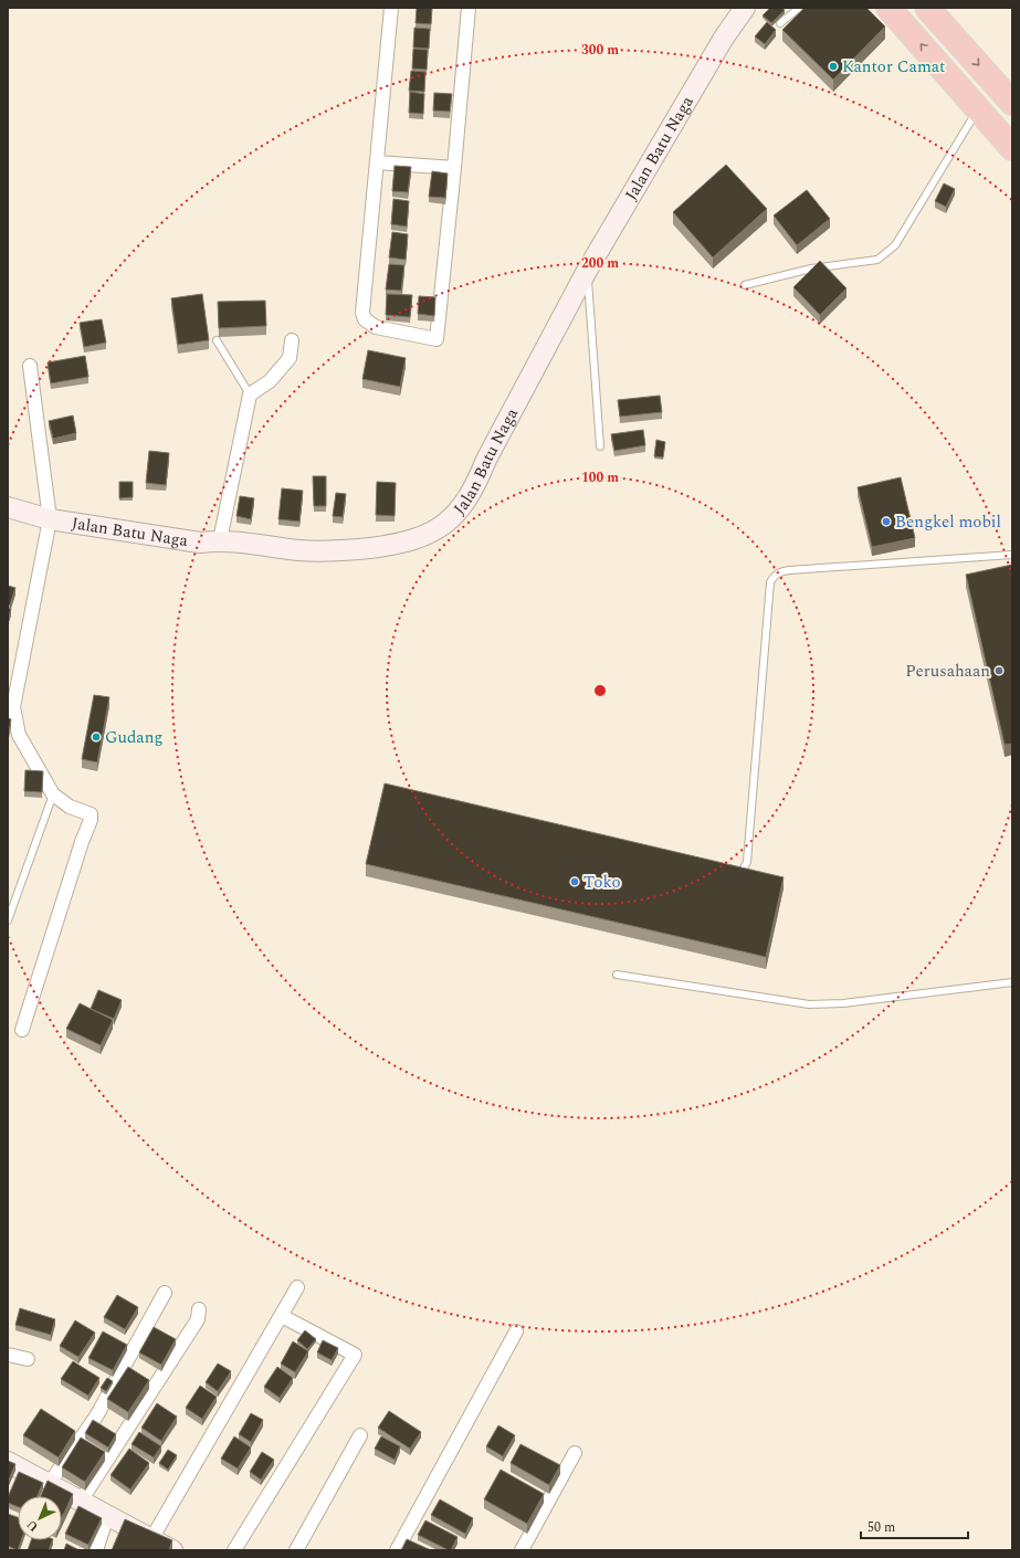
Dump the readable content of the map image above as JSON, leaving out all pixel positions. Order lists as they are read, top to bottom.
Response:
{
  "streets": {
    "street": ["Jalan Batu Naga"]
  },
  "places": [
    "Kantor Camat",
    "Bengkel mobil",
    "Perusahaan",
    "Gudang",
    "Toko"
  ],
  "scale_bar": "50 m",
  "north": "bottom left",
  "rings": ["300 m", "200 m", "100 m"]
}
